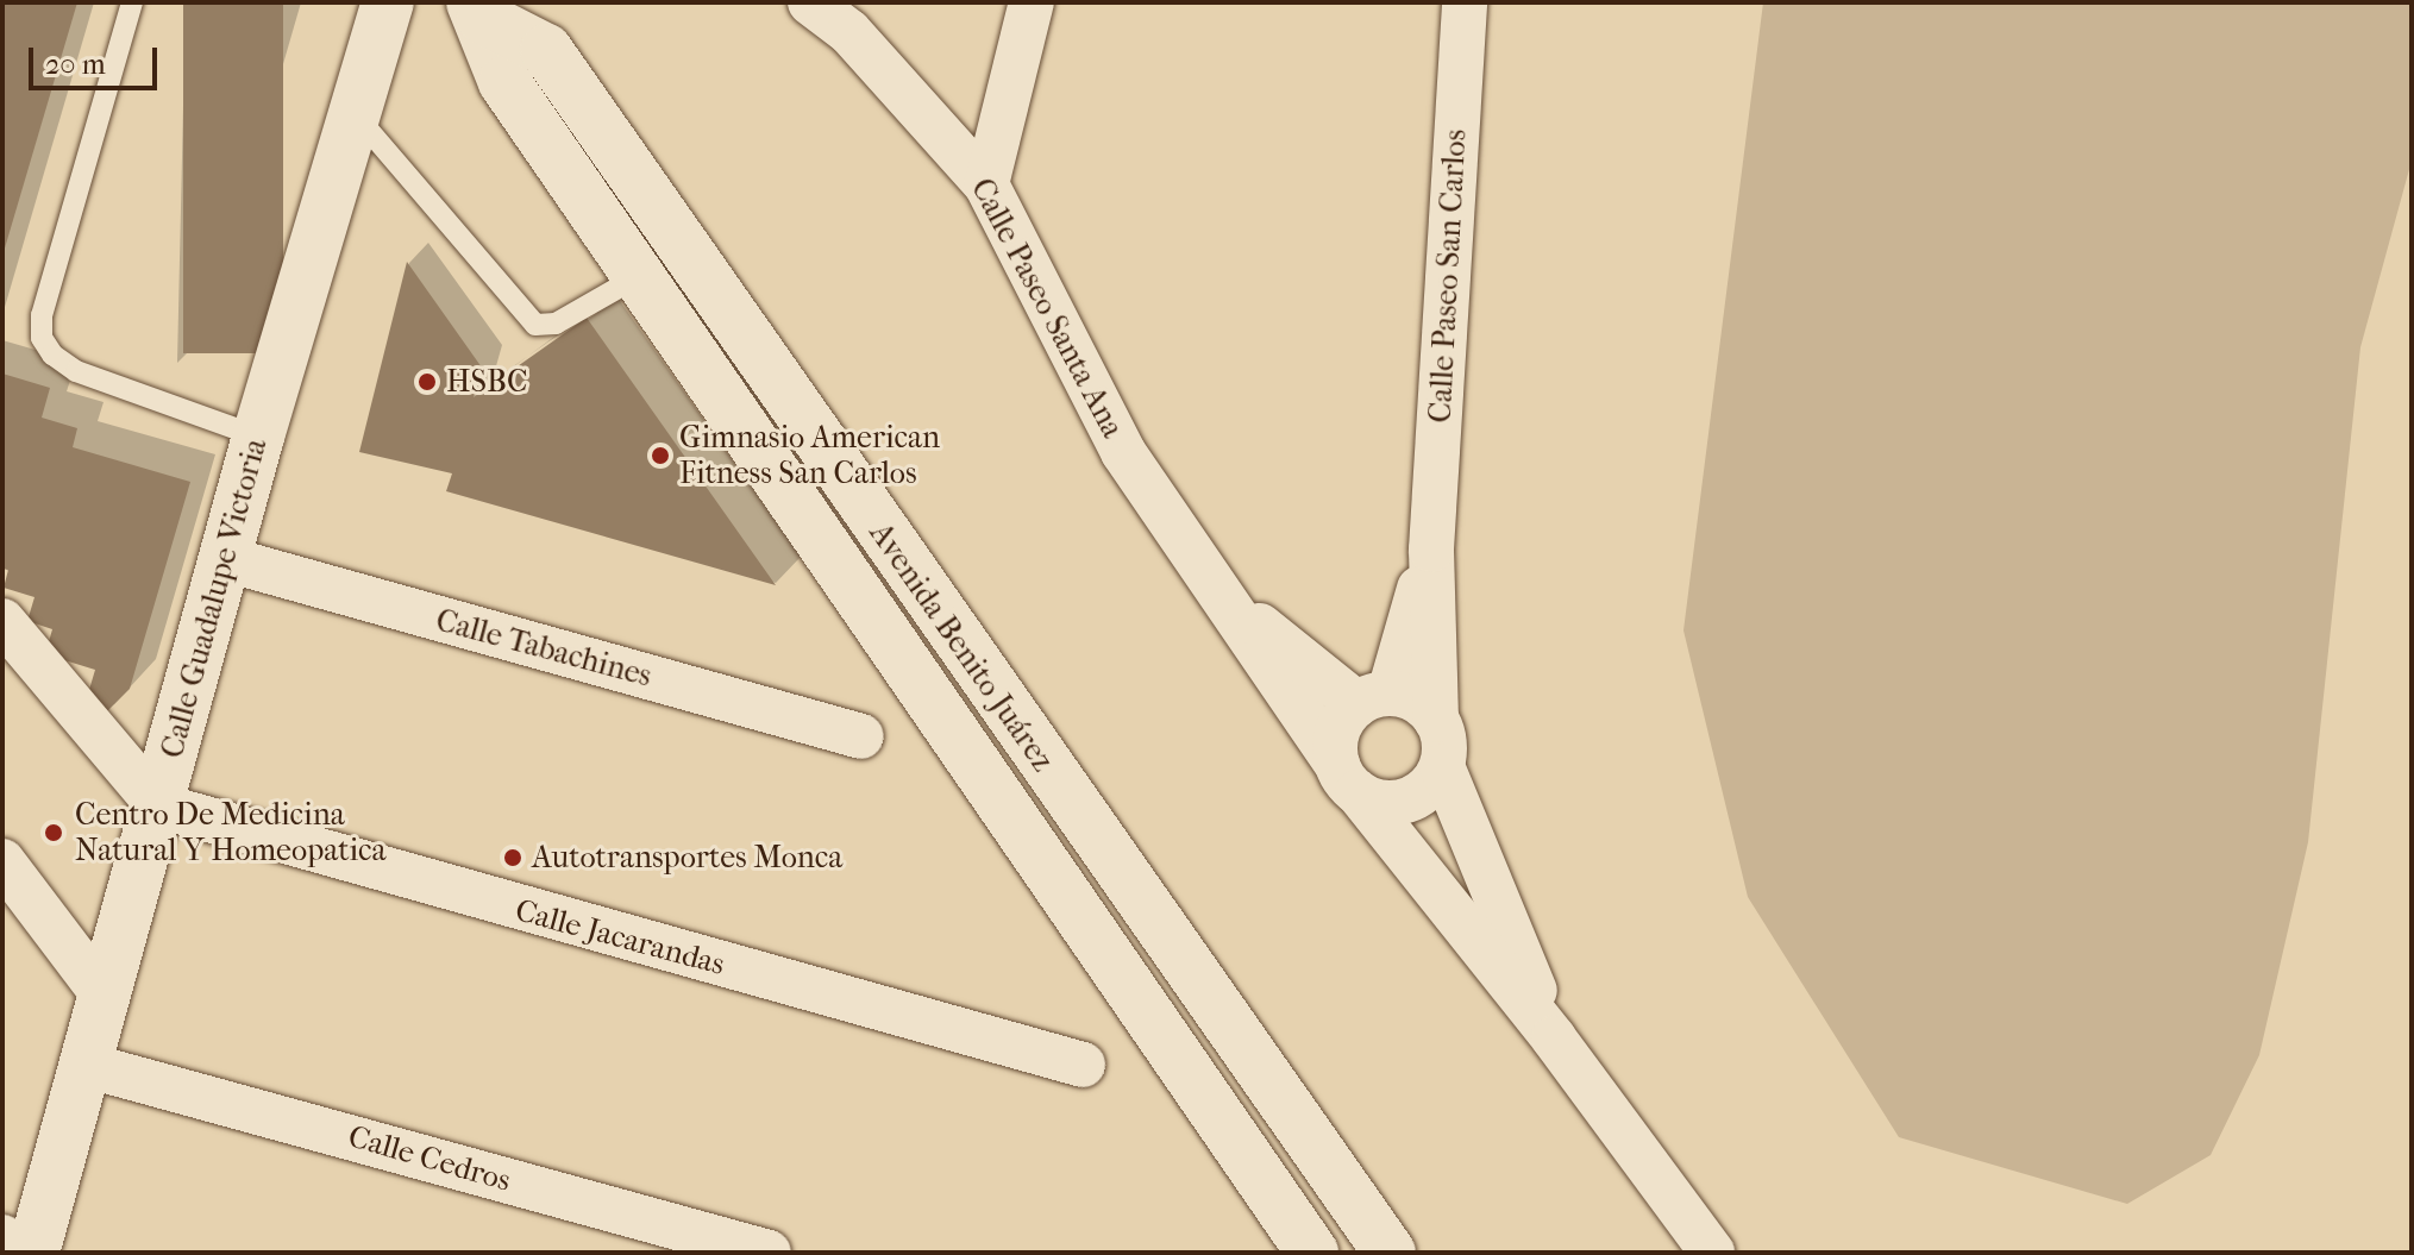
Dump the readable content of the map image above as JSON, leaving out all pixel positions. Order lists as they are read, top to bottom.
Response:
{
  "streets": {
    "main road": ["Calle Guadalupe Victoria", "Avenida Benito Juárez"],
    "street": [
      "Calle Paseo San Carlos",
      "Calle Paseo Santa Ana",
      "Calle Tabachines",
      "Calle Jacarandas",
      "Calle Cedros"
    ]
  },
  "crossings": [
    ["Calle Paseo San Carlos", "Calle Paseo Santa Ana"],
    ["Calle Guadalupe Victoria", "Calle Tabachines"],
    ["Calle Guadalupe Victoria", "Calle Jacarandas"],
    ["Calle Guadalupe Victoria", "Calle Cedros"]
  ],
  "places": [
    "HSBC",
    "Gimnasio American Fitness San Carlos",
    "Centro De Medicina Natural Y Homeopatica",
    "Autotransportes Monca"
  ],
  "scale_bar": "20 m"
}
